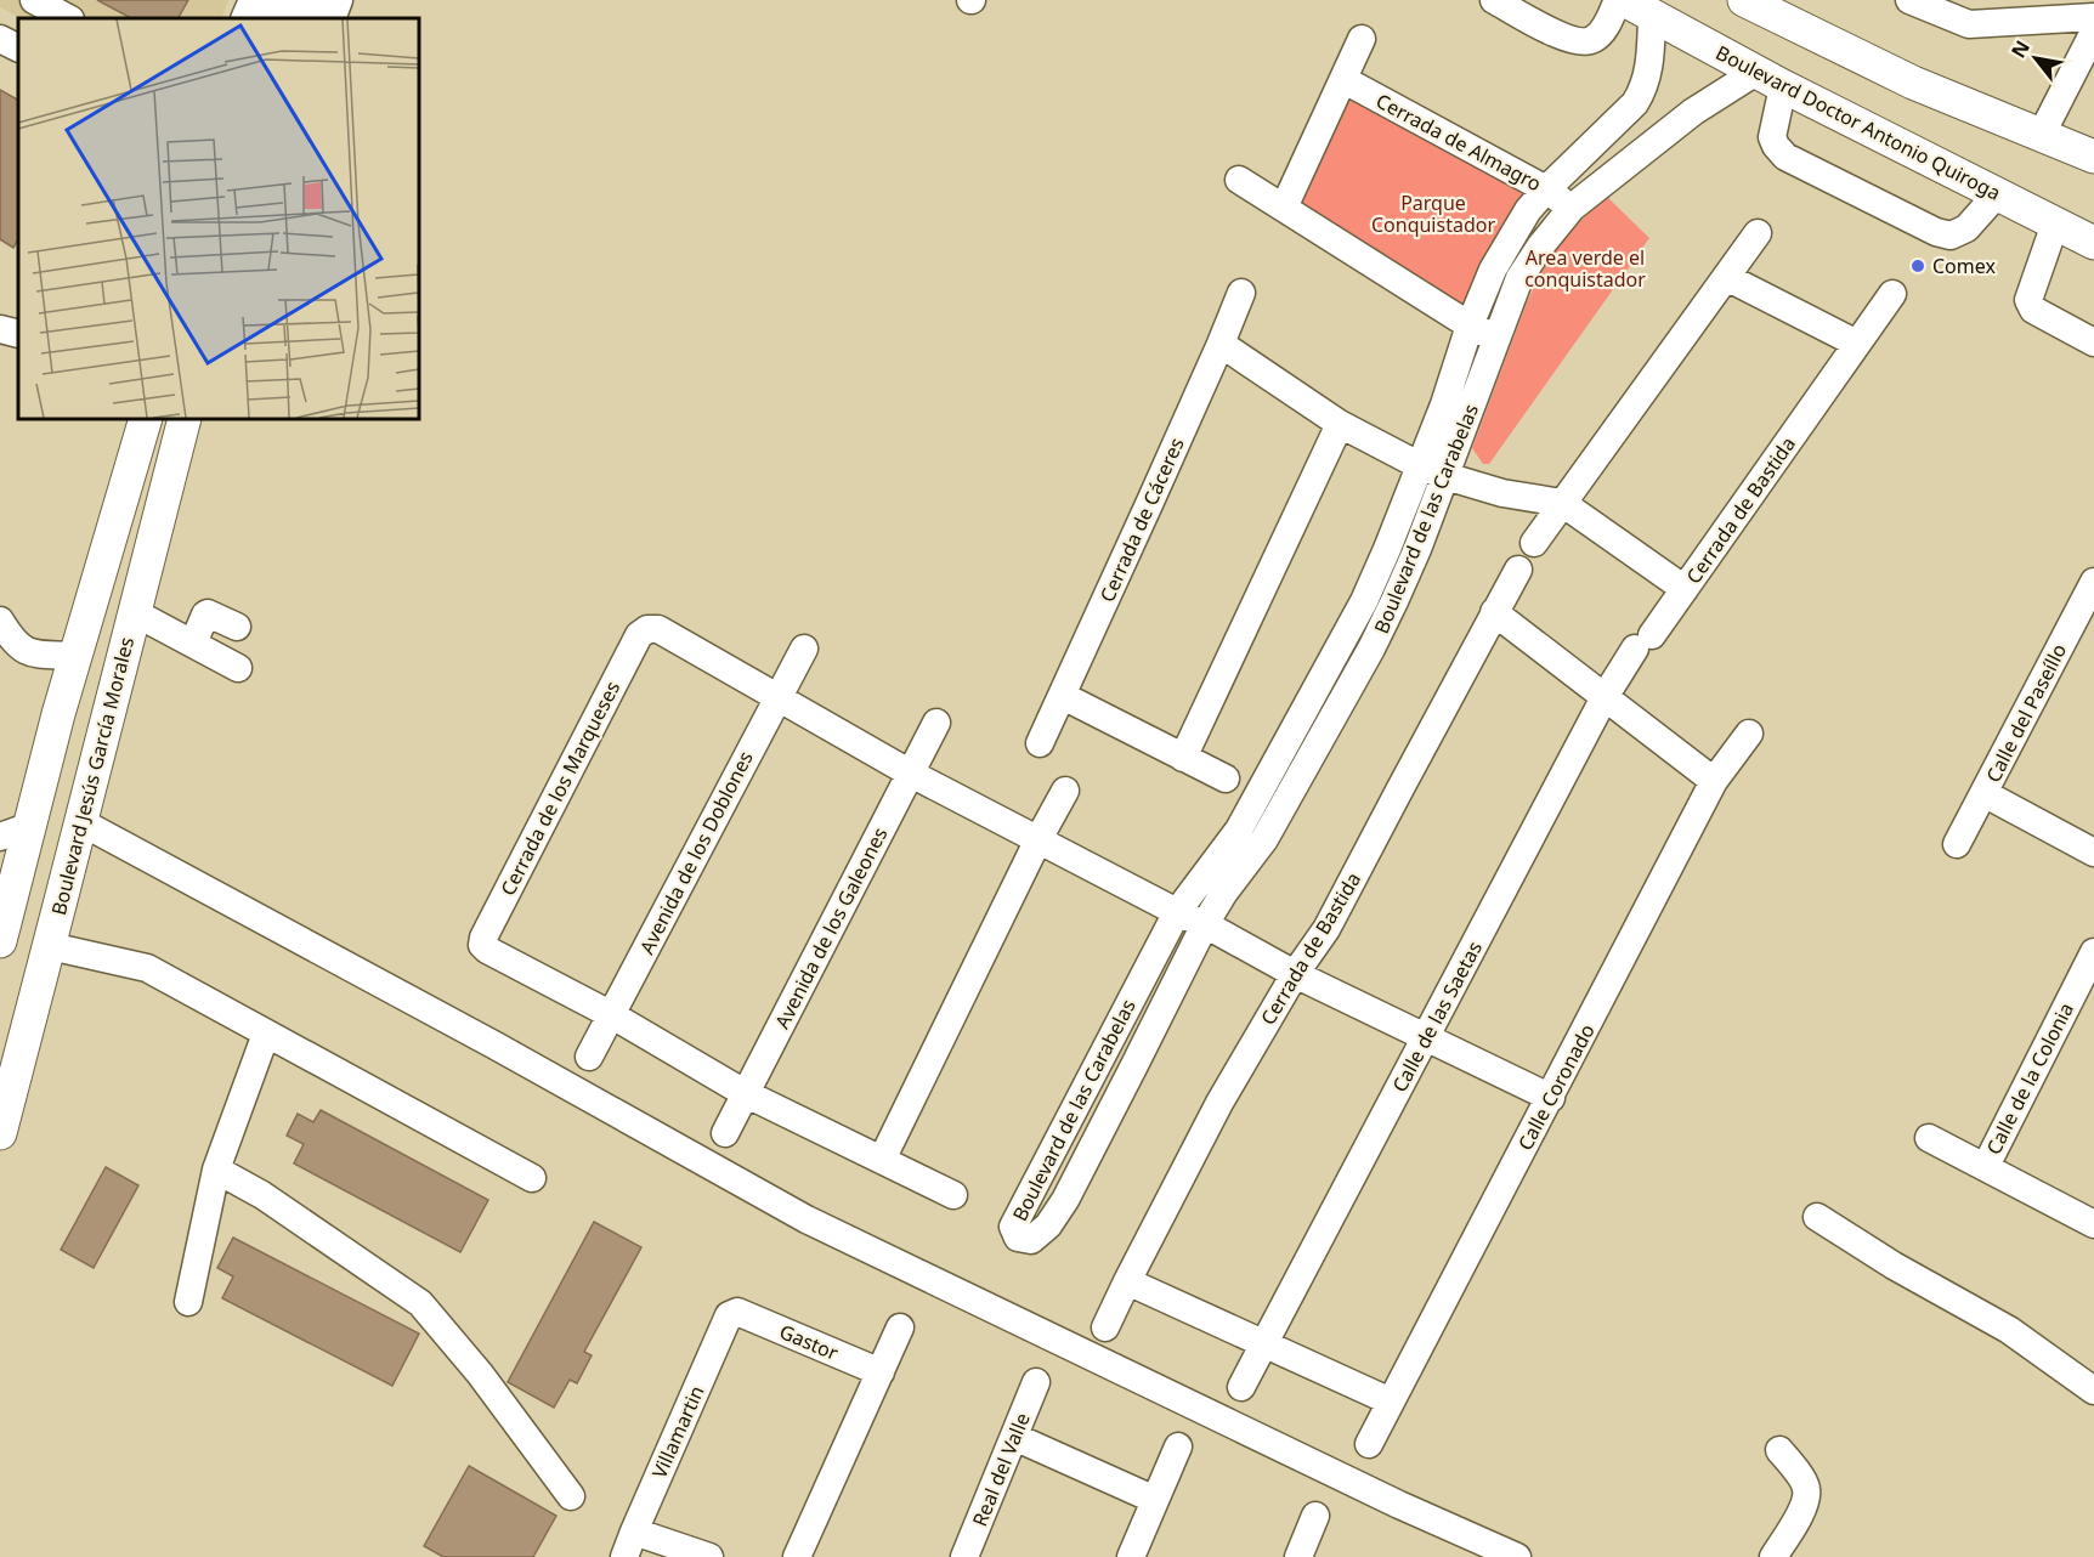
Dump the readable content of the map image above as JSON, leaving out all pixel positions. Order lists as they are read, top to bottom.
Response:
{
  "streets": {
    "main road": ["Boulevard Doctor Antonio Quiroga", "Boulevard Jesús García Morales"],
    "street": [
      "Cerrada de Almagro",
      "Cerrada de Bastida",
      "Boulevard de las Carabelas",
      "Cerrada de Cáceres",
      "Calle del Paseíllo",
      "Cerrada de los Marqueses",
      "Avenida de los Doblones",
      "Avenida de los Galeones",
      "Calle de las Saetas",
      "Calle de la Colonia",
      "Calle Coronado",
      "Gastor",
      "Villamartin",
      "Real del Valle"
    ]
  },
  "crossings": [
    ["Boulevard Doctor Antonio Quiroga", "Boulevard de las Carabelas"],
    ["Cerrada de Almagro", "Boulevard de las Carabelas"],
    ["Cerrada de Bastida", "Boulevard de las Carabelas"],
    ["Cerrada de Bastida", "Cerrada de los Marqueses"],
    ["Cerrada de Bastida", "Calle de las Saetas"],
    ["Boulevard de las Carabelas", "Cerrada de los Marqueses"],
    ["Cerrada de los Marqueses", "Avenida de los Doblones"],
    ["Cerrada de los Marqueses", "Avenida de los Galeones"],
    ["Cerrada de los Marqueses", "Calle de las Saetas"],
    ["Cerrada de los Marqueses", "Calle Coronado"],
    ["Gastor", "Villamartin"]
  ],
  "parks": ["Parque Conquistador", "Area verde el conquistador"],
  "places": ["Comex"],
  "north": "top left"
}
